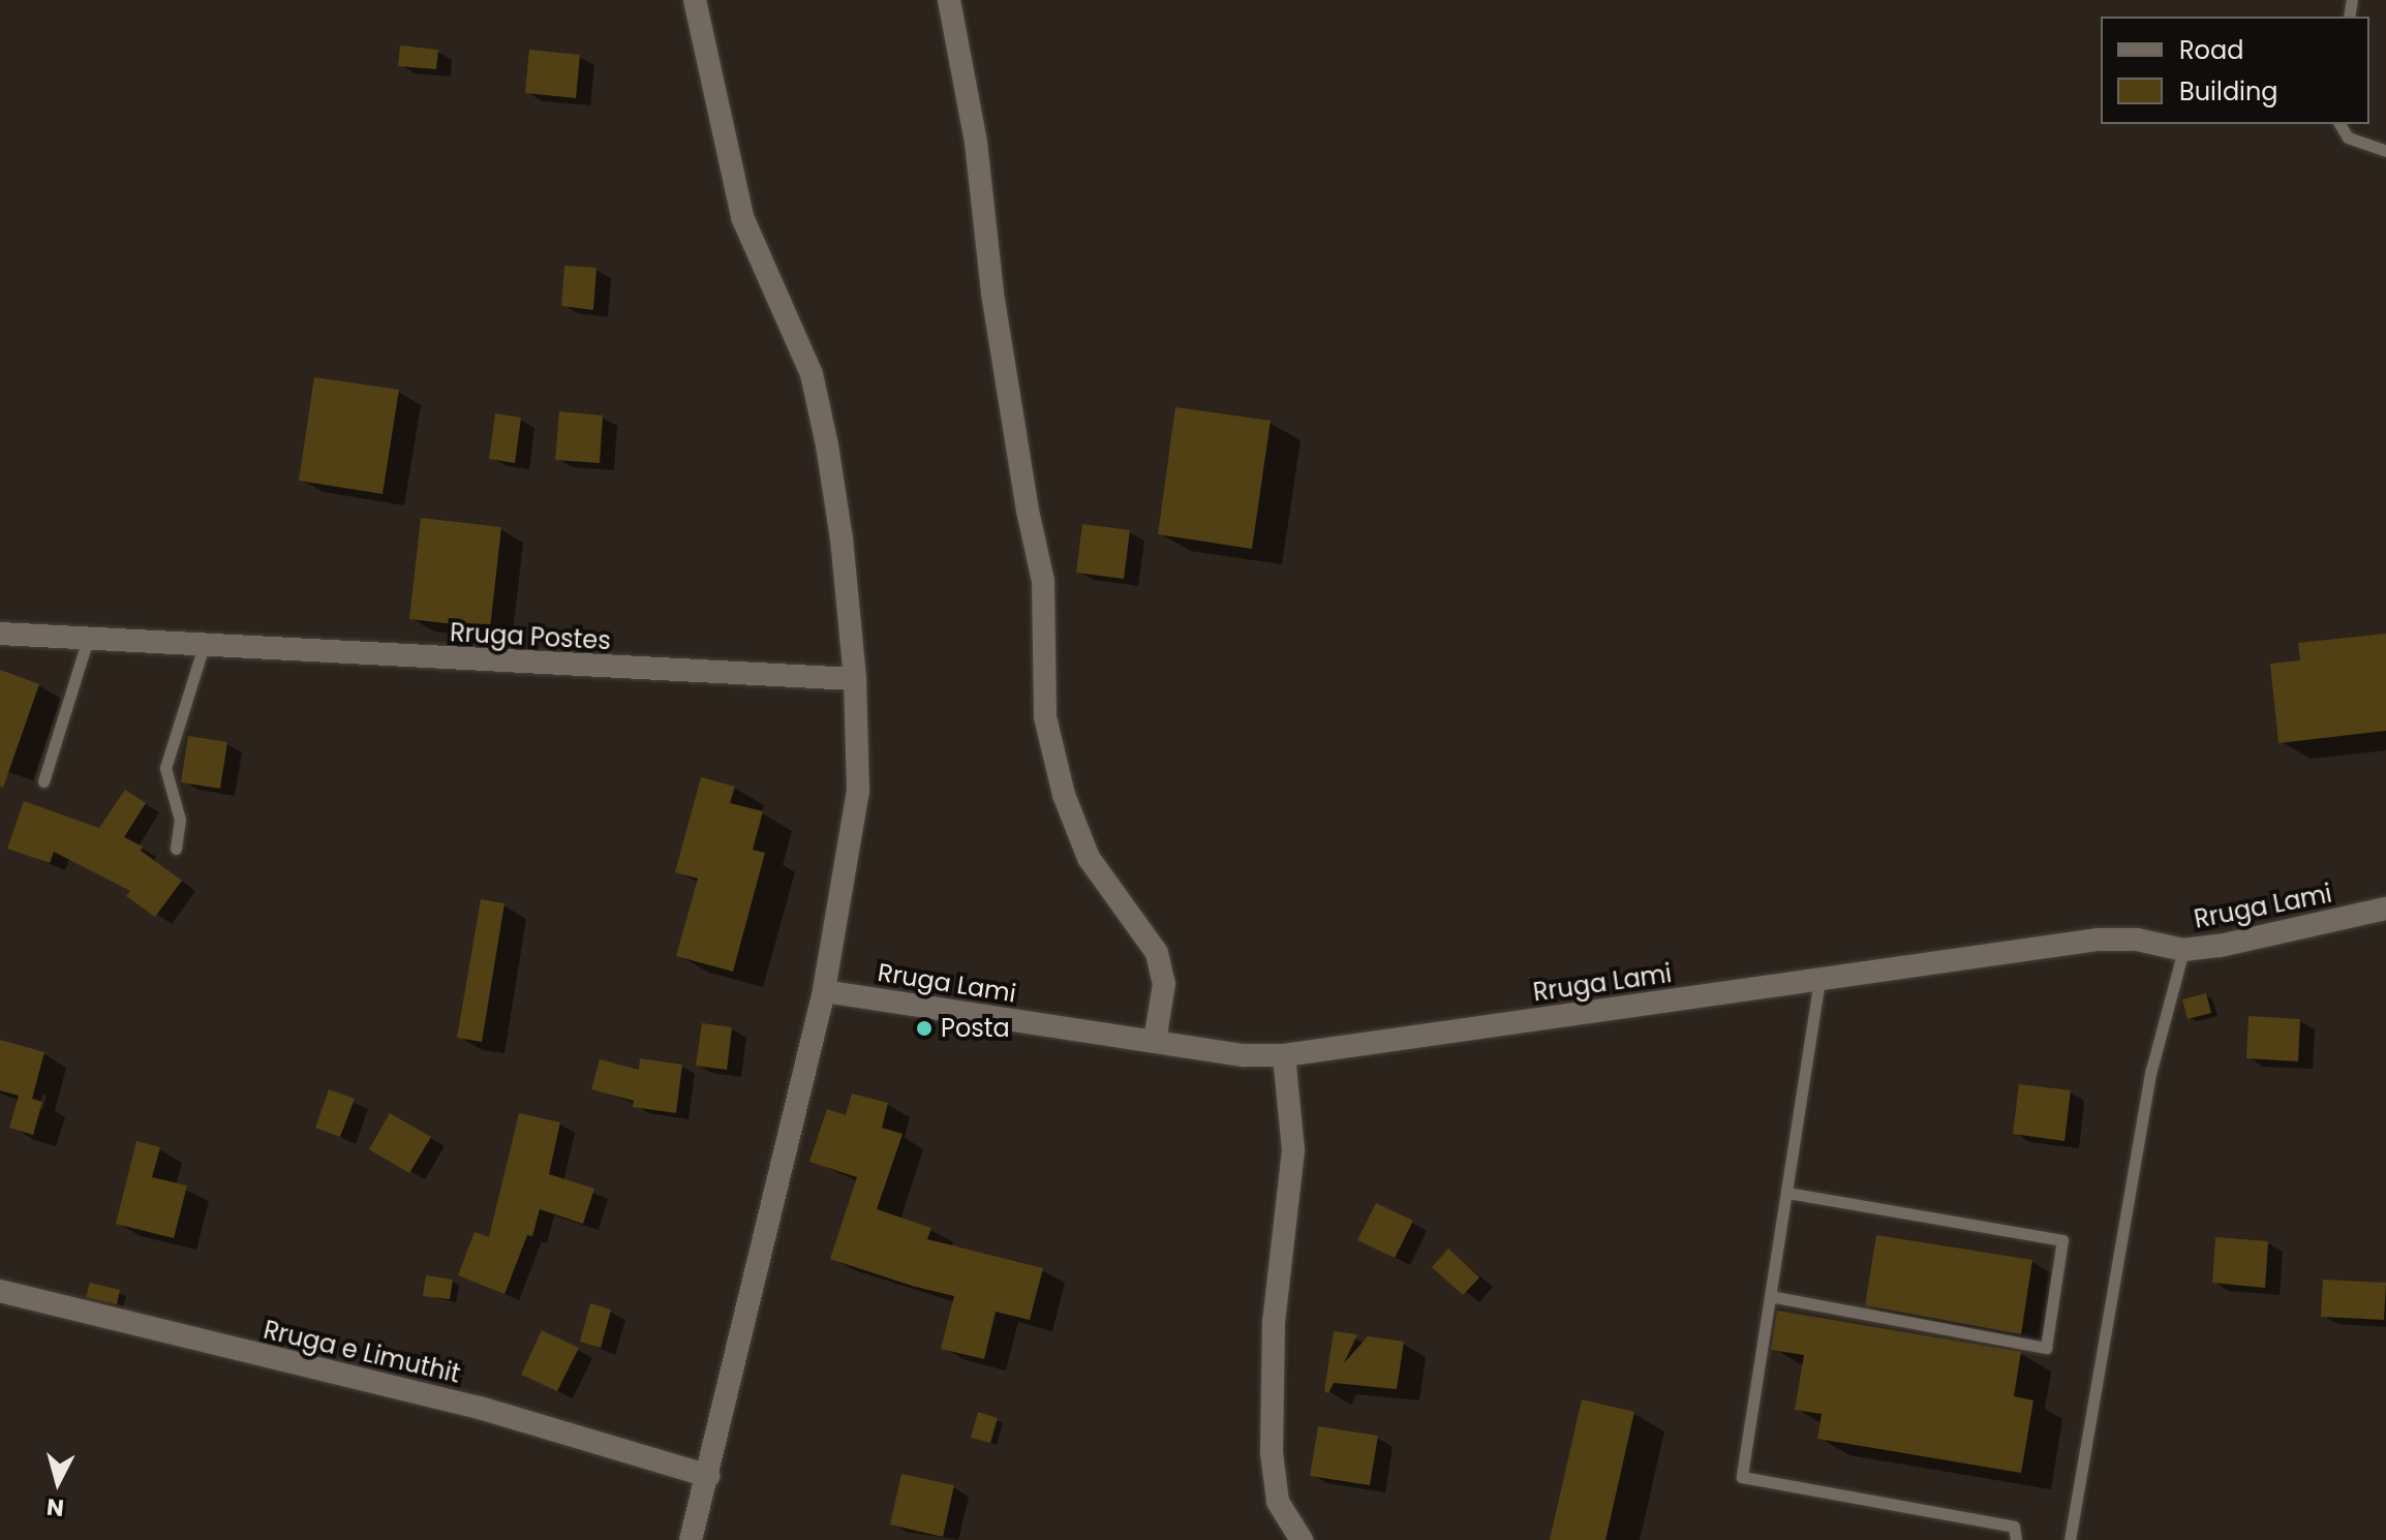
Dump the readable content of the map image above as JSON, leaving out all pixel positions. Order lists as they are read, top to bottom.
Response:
{
  "streets": {
    "street": ["Rruga Postes", "Rruga Lami", "Rruga e Limuthit"]
  },
  "places": ["Posta"],
  "legend": ["Road", "Building"],
  "north": "bottom"
}
